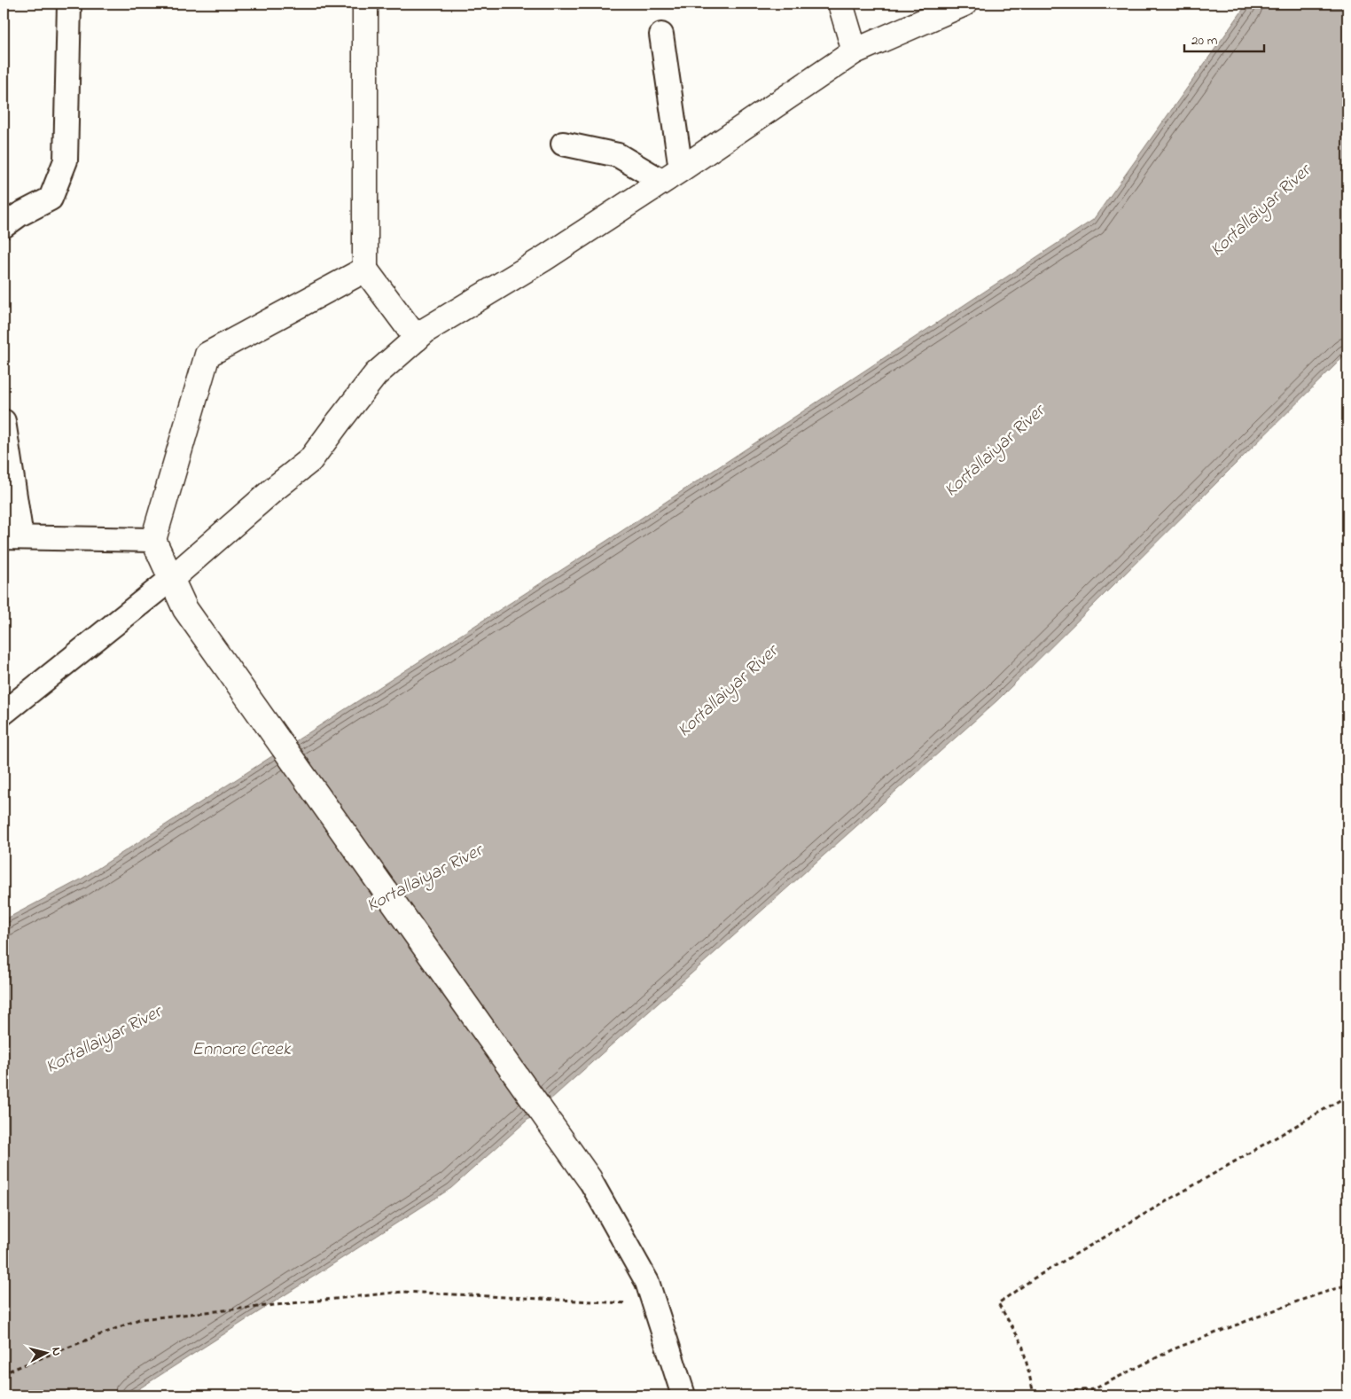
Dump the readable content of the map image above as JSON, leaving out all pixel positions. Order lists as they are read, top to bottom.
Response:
{
  "water": ["Kortallaiyar River", "Ennore Creek"],
  "scale_bar": "20 m",
  "north": "right"
}
